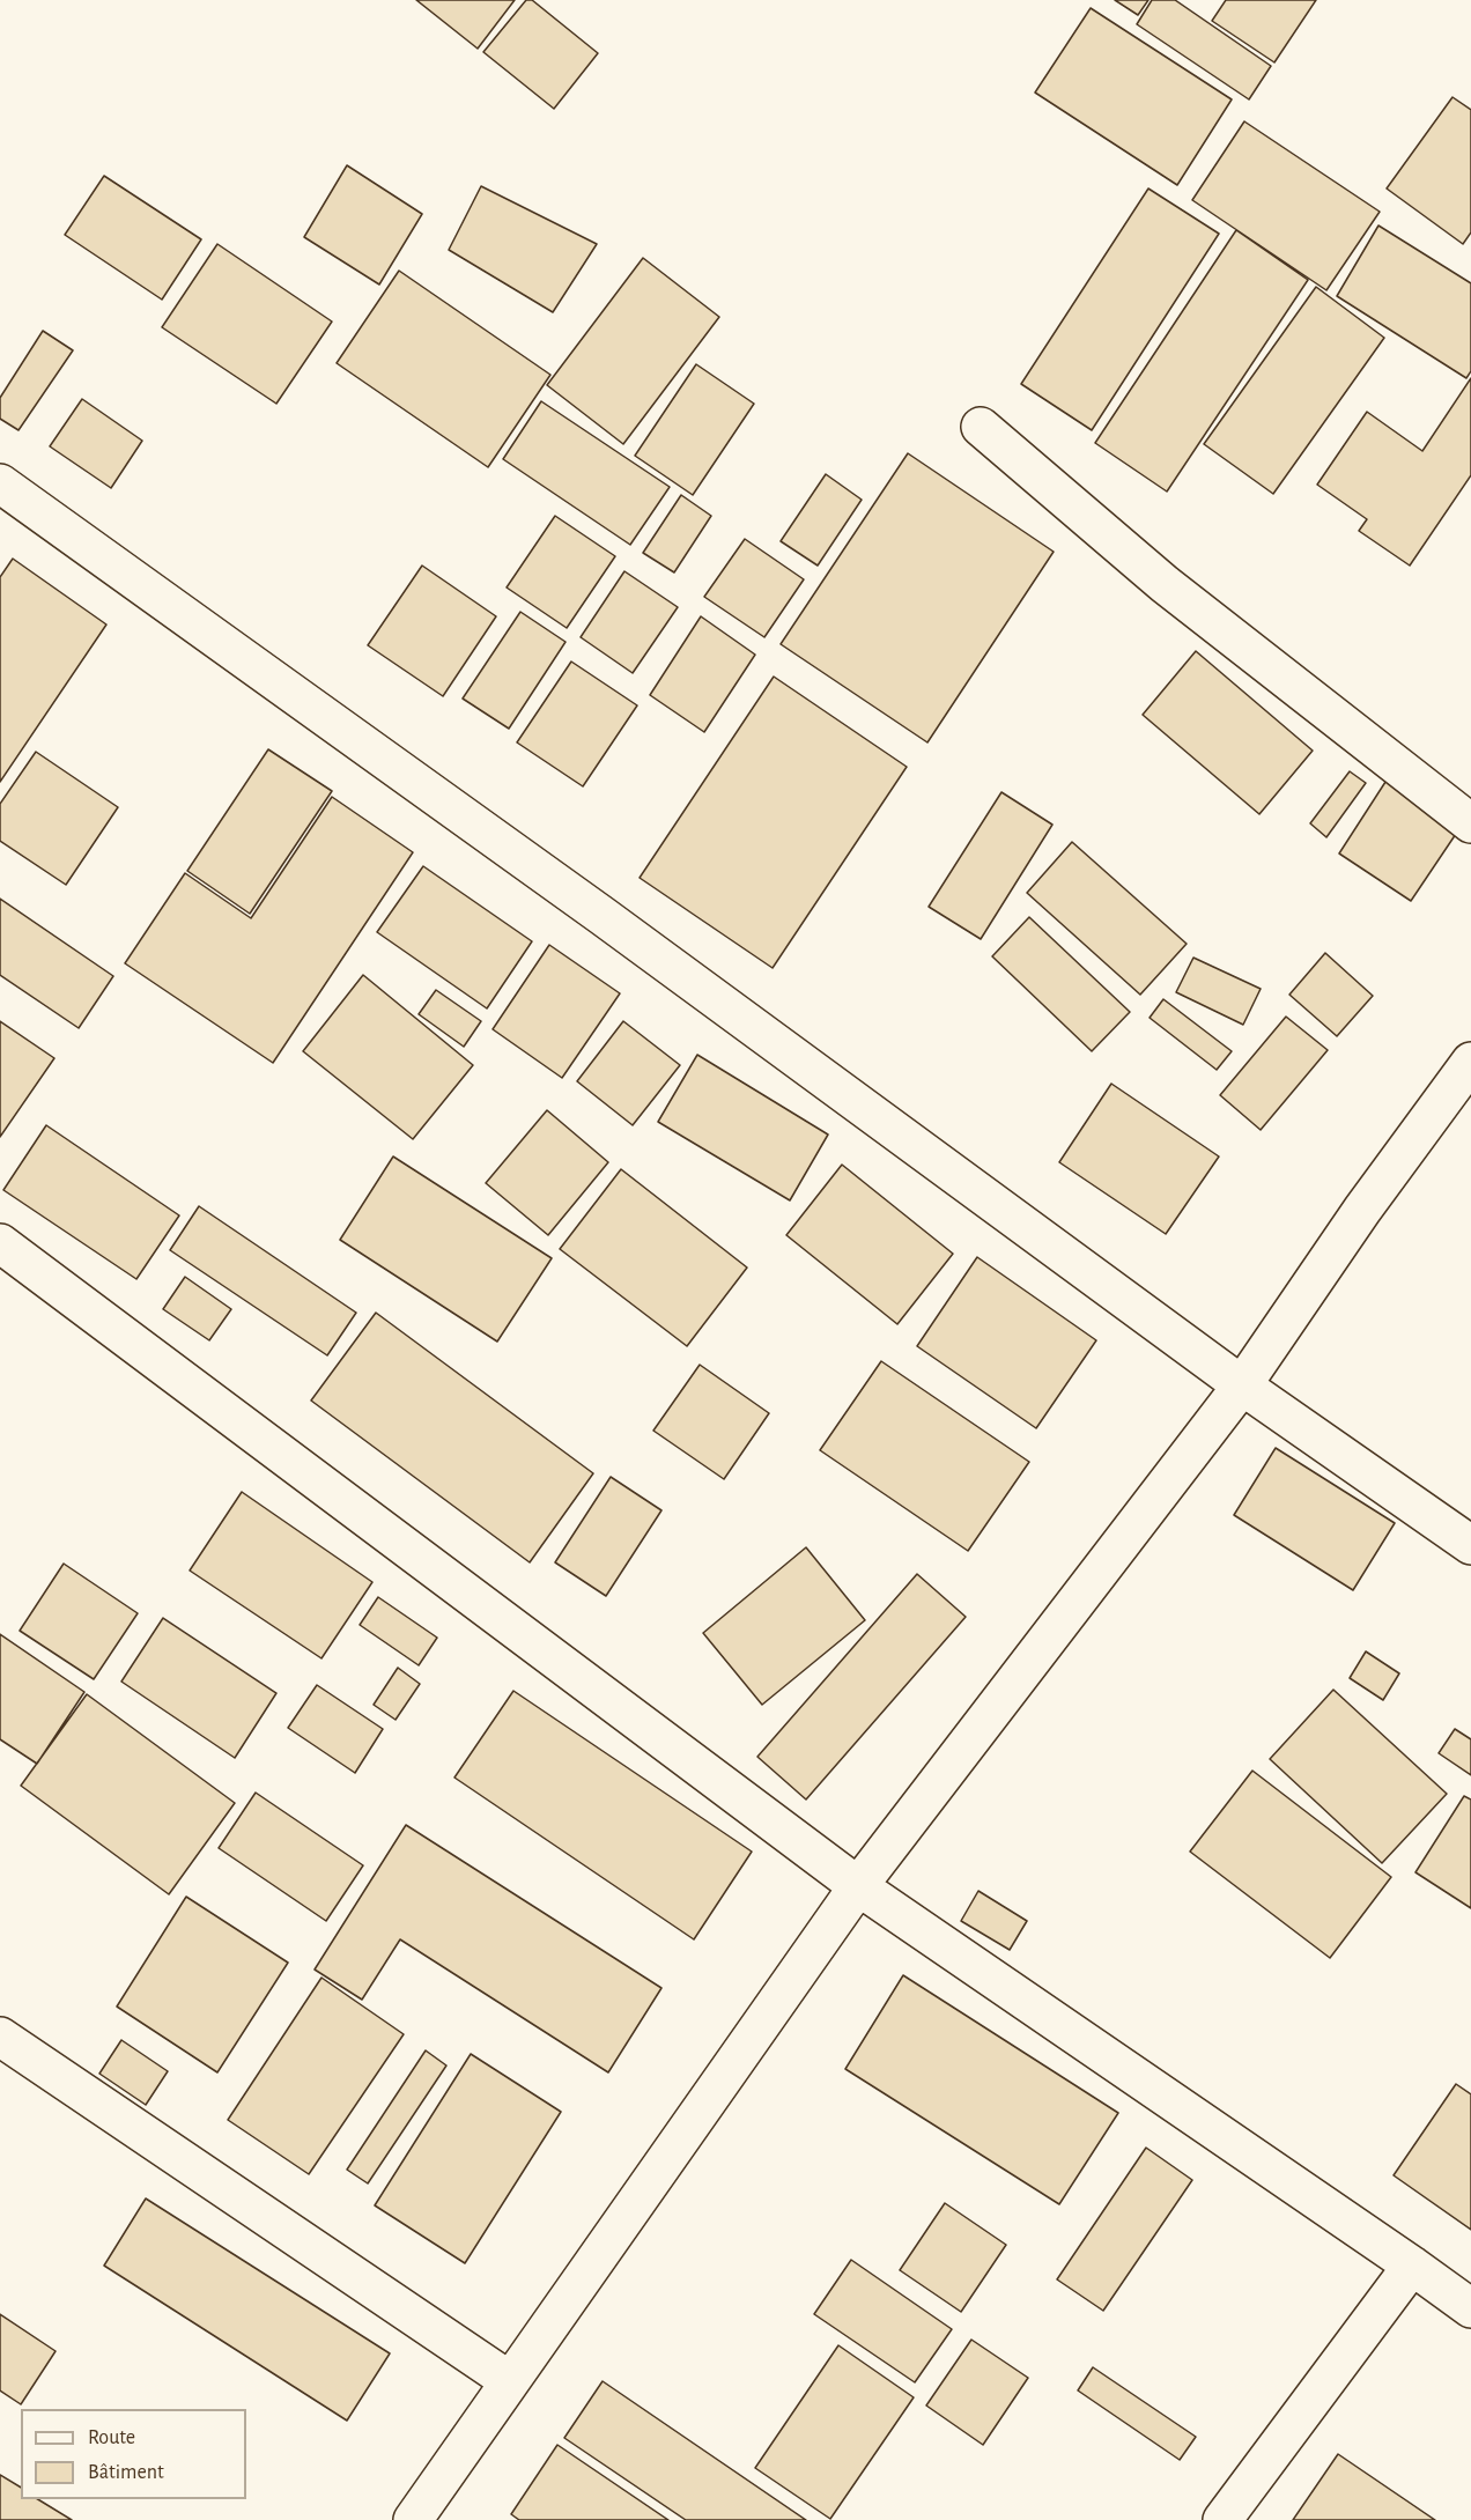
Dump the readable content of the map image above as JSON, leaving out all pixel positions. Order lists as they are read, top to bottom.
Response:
{
  "legend": ["Route", "Bâtiment"]
}
